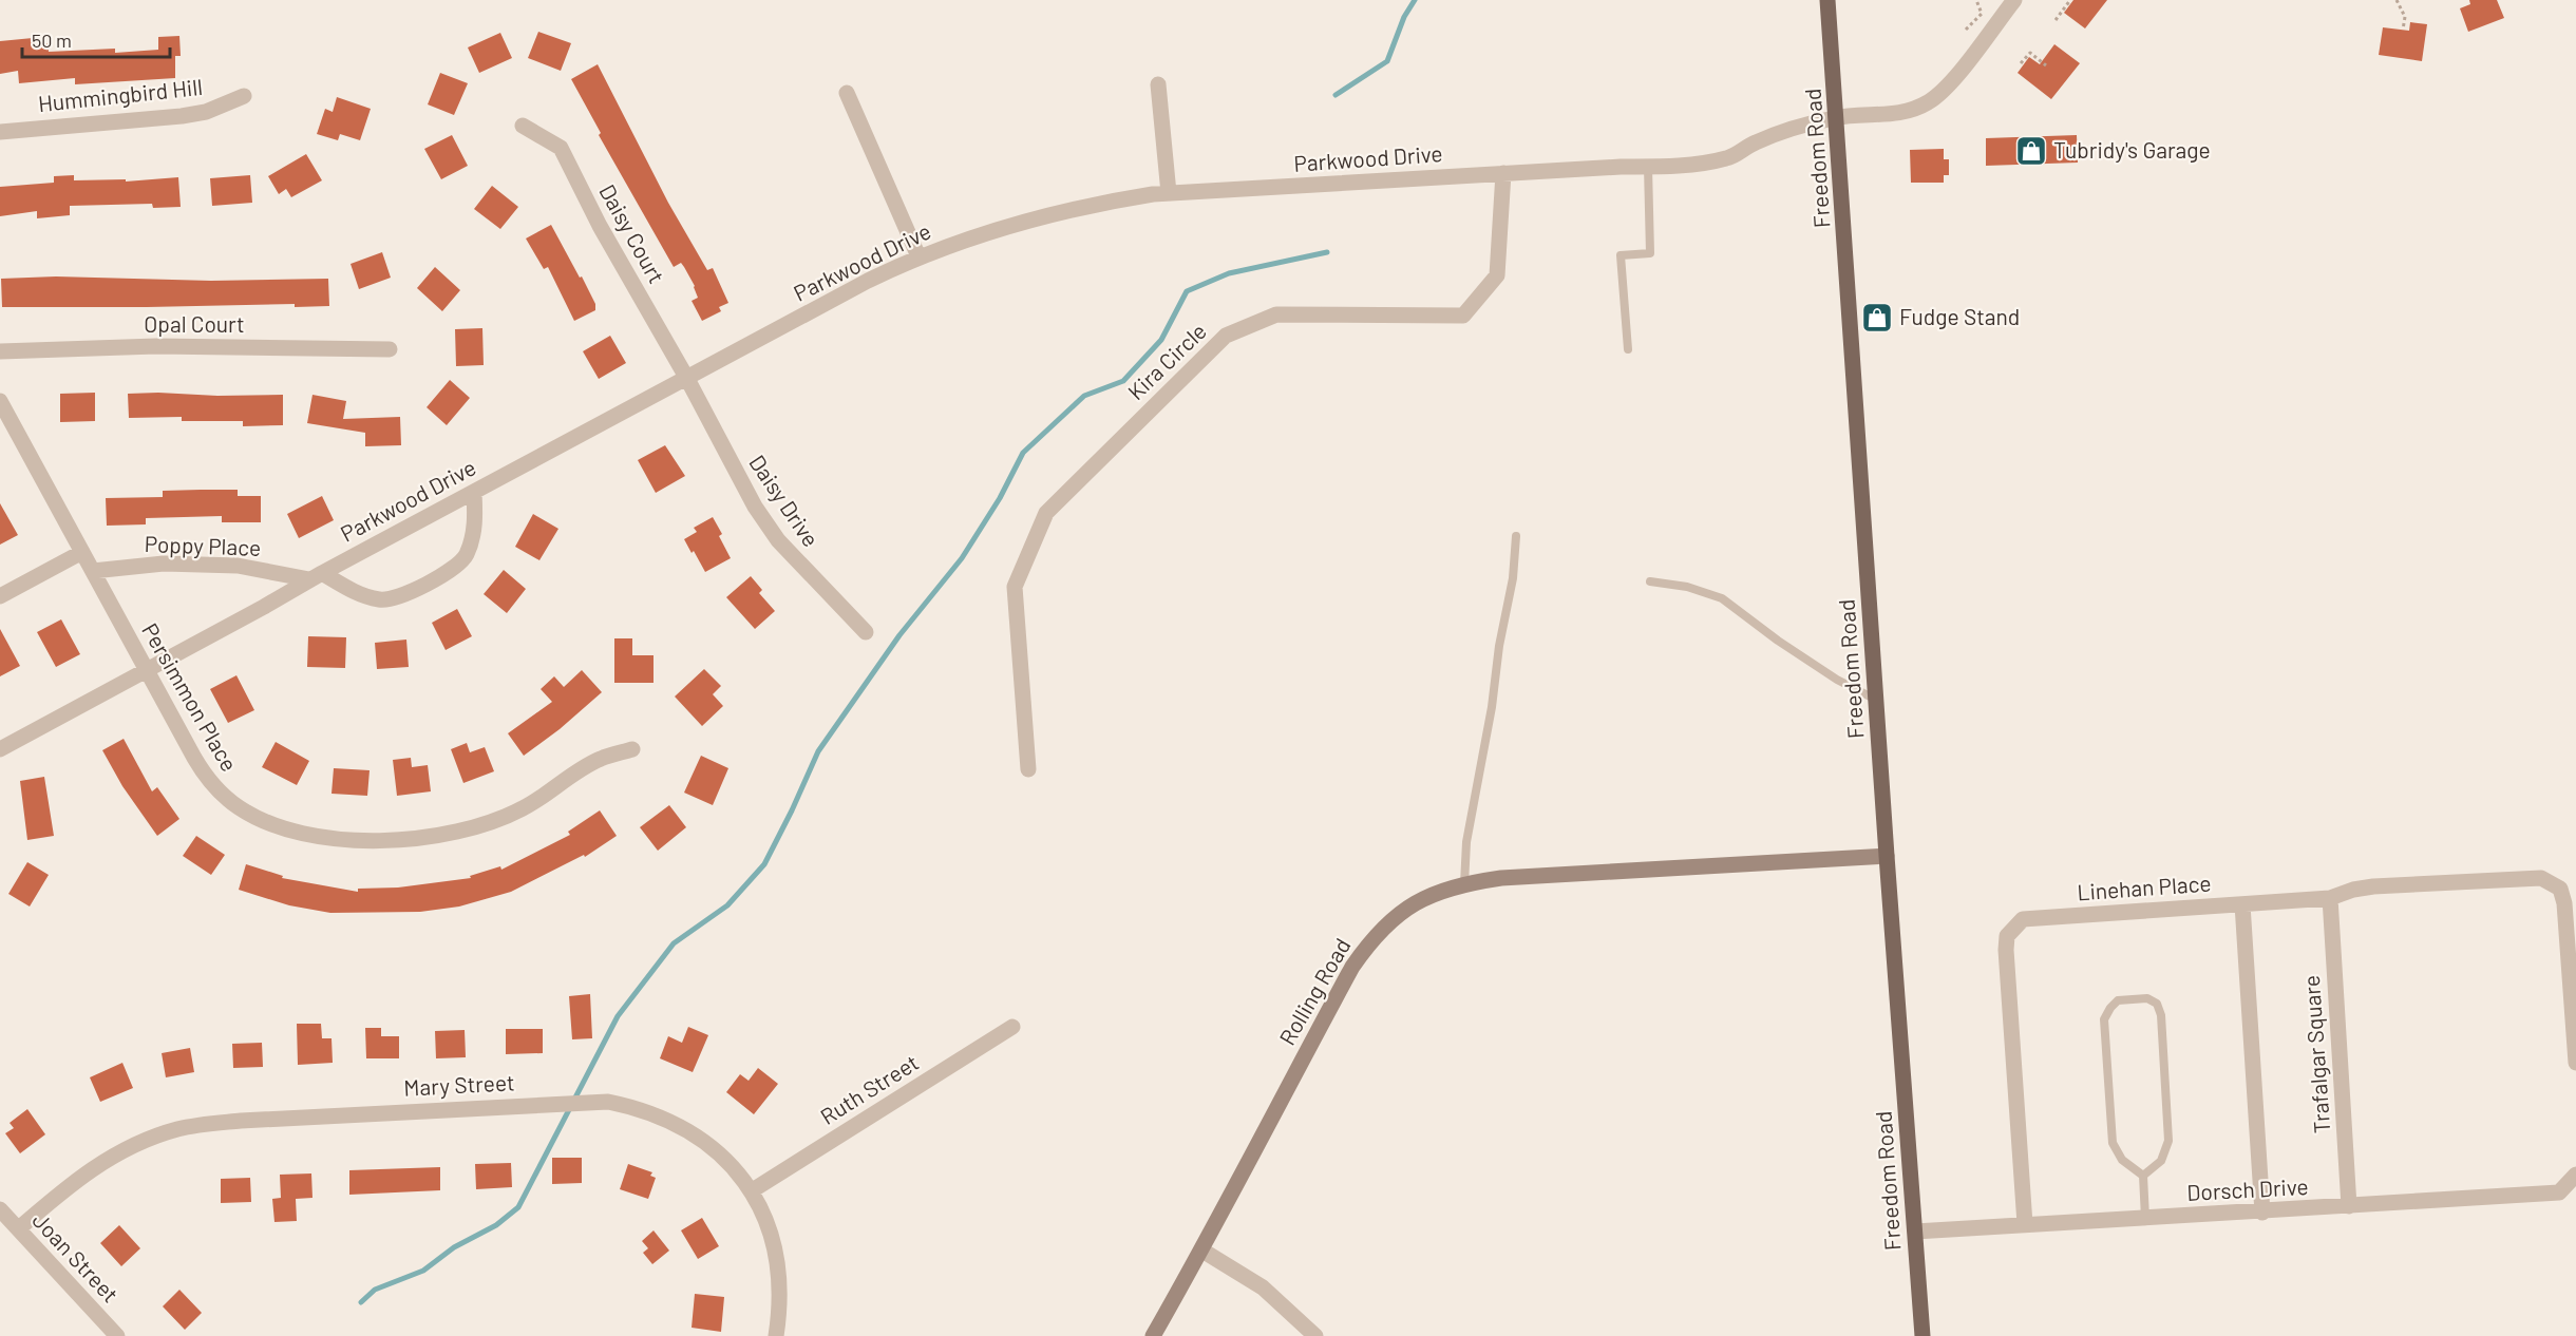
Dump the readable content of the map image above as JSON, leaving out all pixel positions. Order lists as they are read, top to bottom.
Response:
{
  "streets": {
    "main road": ["Freedom Road"],
    "street": [
      "Hummingbird Hill",
      "Parkwood Drive",
      "Daisy Court",
      "Opal Court",
      "Kira Circle",
      "Daisy Drive",
      "Poppy Place",
      "Persimmon Place",
      "Linehan Place",
      "Rolling Road",
      "Trafalgar Square",
      "Mary Street",
      "Ruth Street",
      "Dorsch Drive",
      "Joan Street"
    ]
  },
  "crossings": [
    ["Freedom Road", "Parkwood Drive"],
    ["Freedom Road", "Rolling Road"],
    ["Freedom Road", "Dorsch Drive"],
    ["Parkwood Drive", "Daisy Court"],
    ["Parkwood Drive", "Kira Circle"],
    ["Parkwood Drive", "Daisy Drive"],
    ["Parkwood Drive", "Poppy Place"],
    ["Parkwood Drive", "Persimmon Place"],
    ["Daisy Court", "Daisy Drive"],
    ["Poppy Place", "Persimmon Place"],
    ["Linehan Place", "Trafalgar Square"],
    ["Linehan Place", "Dorsch Drive"],
    ["Trafalgar Square", "Dorsch Drive"],
    ["Mary Street", "Ruth Street"],
    ["Mary Street", "Joan Street"]
  ],
  "places": {
    "shop": ["Tubridy's Garage", "Fudge Stand"]
  },
  "scale_bar": "50 m"
}
